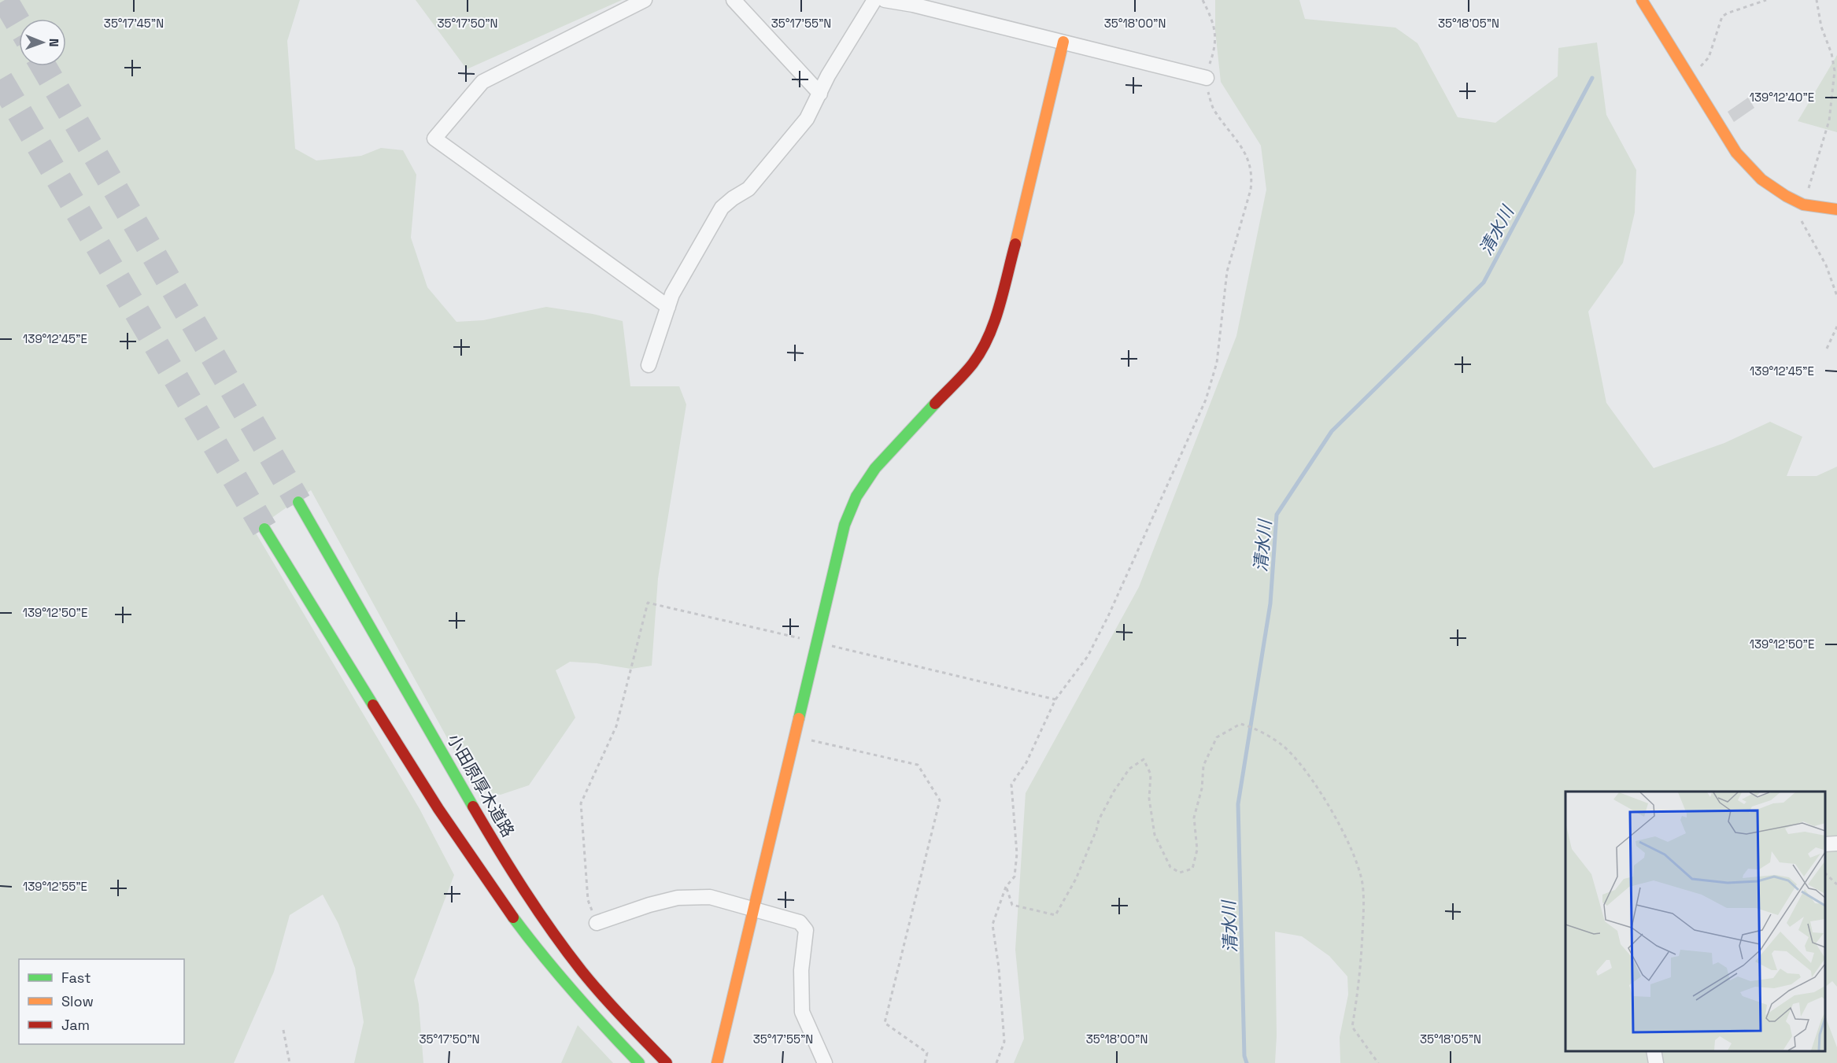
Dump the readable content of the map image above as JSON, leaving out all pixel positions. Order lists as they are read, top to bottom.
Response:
{
  "streets": {
    "main road": ["小田原厚木道路"]
  },
  "water": ["清水川"],
  "legend": ["Fast", "Slow", "Jam"],
  "north": "right",
  "coordinates": [
    "35°17'45\"N",
    "35°17'50\"N",
    "35°17'55\"N",
    "35°18'00\"N",
    "35°18'05\"N",
    "139°12'40\"E",
    "139°12'45\"E",
    "139°12'50\"E",
    "139°12'55\"E"
  ]
}
